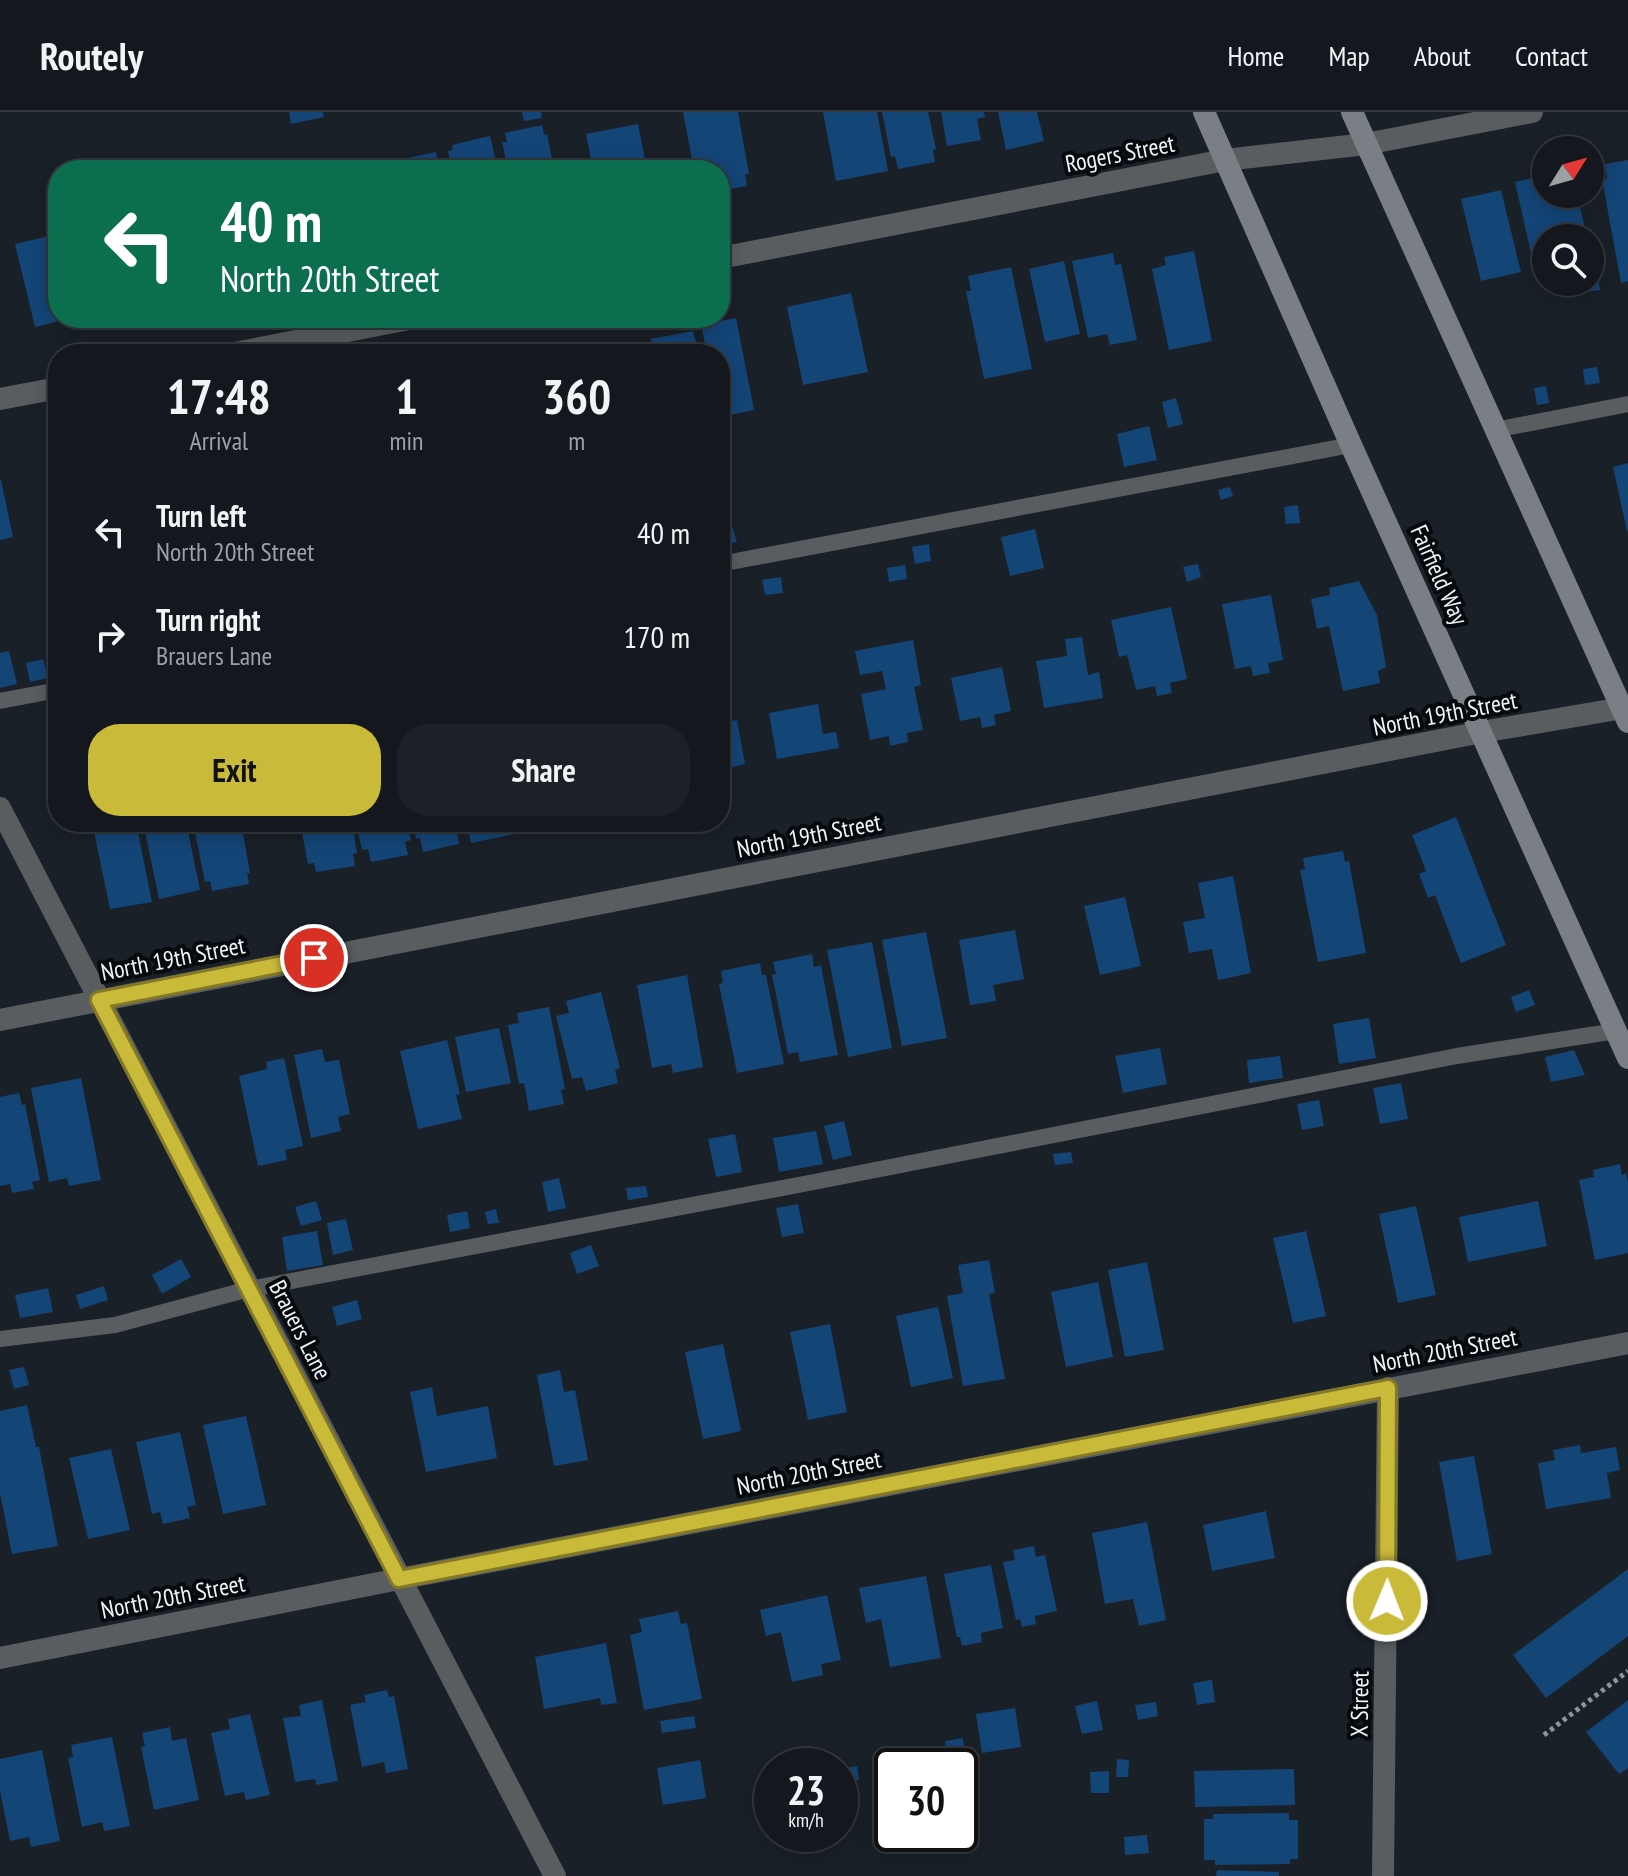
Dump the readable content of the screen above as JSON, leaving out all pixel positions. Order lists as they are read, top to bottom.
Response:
{
  "streets": {
    "main road": ["Fairfield Way"],
    "street": [
      "Rogers Street",
      "North 19th Street",
      "Brauers Lane",
      "North 20th Street",
      "X Street"
    ]
  },
  "crossings": [
    ["Rogers Street", "Fairfield Way"],
    ["Fairfield Way", "North 19th Street"],
    ["North 19th Street", "Brauers Lane"],
    ["Brauers Lane", "North 20th Street"],
    ["North 20th Street", "X Street"]
  ],
  "north": "top right",
  "page": {
    "header": "Routely",
    "nav": [
      "Home",
      "Map",
      "About",
      "Contact"
    ],
    "turn": ["40 m", "North 20th Street"],
    "eta": [
      "17:48",
      "Arrival",
      "1",
      "min",
      "360",
      "m"
    ],
    "list": [
      {
        "name": "Turn left",
        "note": "North 20th Street",
        "value": "40 m"
      },
      {
        "name": "Turn right",
        "note": "Brauers Lane",
        "value": "170 m"
      }
    ],
    "buttons": ["Exit", "Share"],
    "speed": "23 km/h",
    "limit": "30"
  }
}
